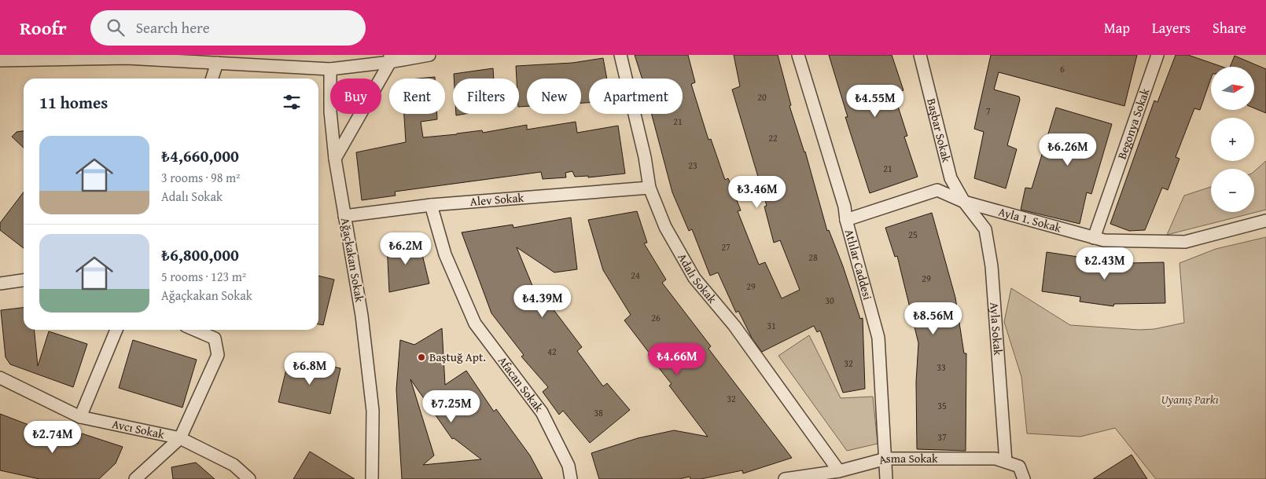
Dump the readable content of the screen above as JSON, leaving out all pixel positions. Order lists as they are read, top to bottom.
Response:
{
  "streets": {
    "street": [
      "Begonya Sokak",
      "Başbar Sokak",
      "Alev Sokak",
      "Ayla 1. Sokak",
      "Ağaçkakan Sokak",
      "Atlılar Caddesi",
      "Adalı Sokak",
      "Ayla Sokak",
      "Afacan Sokak",
      "Avcı Sokak",
      "Asma Sokak"
    ]
  },
  "crossings": [
    ["Begonya Sokak", "Ayla 1. Sokak"],
    ["Başbar Sokak", "Ayla 1. Sokak"],
    ["Başbar Sokak", "Ayla Sokak"],
    ["Alev Sokak", "Ağaçkakan Sokak"],
    ["Alev Sokak", "Adalı Sokak"],
    ["Alev Sokak", "Afacan Sokak"],
    ["Ayla 1. Sokak", "Atlılar Caddesi"],
    ["Ayla 1. Sokak", "Ayla Sokak"],
    ["Atlılar Caddesi", "Asma Sokak"],
    ["Adalı Sokak", "Asma Sokak"],
    ["Ayla Sokak", "Asma Sokak"]
  ],
  "parks": ["Uyanış Parkı"],
  "places": ["Baştuğ Apt."],
  "house_numbers": [
    "6",
    "20",
    "7",
    "21",
    "22",
    "23",
    "21",
    "25",
    "27",
    "28",
    "24",
    "29",
    "29",
    "30",
    "26",
    "31",
    "42",
    "32",
    "33",
    "32",
    "35",
    "38",
    "37"
  ],
  "north": "right",
  "page": {
    "header": "Roofr",
    "search": "Search here",
    "nav": ["Map", "Layers", "Share"],
    "map_buttons": ["+", "−"],
    "chip": [
      "Buy",
      "Rent",
      "Filters",
      "New",
      "Apartment"
    ],
    "heading": "11 homes",
    "price": [
      "₺4.55M",
      "₺6.26M",
      "₺3.46M",
      "₺6.2M",
      "₺2.43M",
      "₺4.39M",
      "₺8.56M",
      "₺4.66M",
      "₺6.8M",
      "₺7.25M",
      "₺2.74M"
    ],
    "list": [
      {
        "name": "₺4,660,000",
        "note": "3 rooms · 98 m² · Adalı Sokak"
      },
      {
        "name": "₺6,800,000",
        "note": "5 rooms · 123 m² · Ağaçkakan Sokak"
      }
    ]
  }
}
